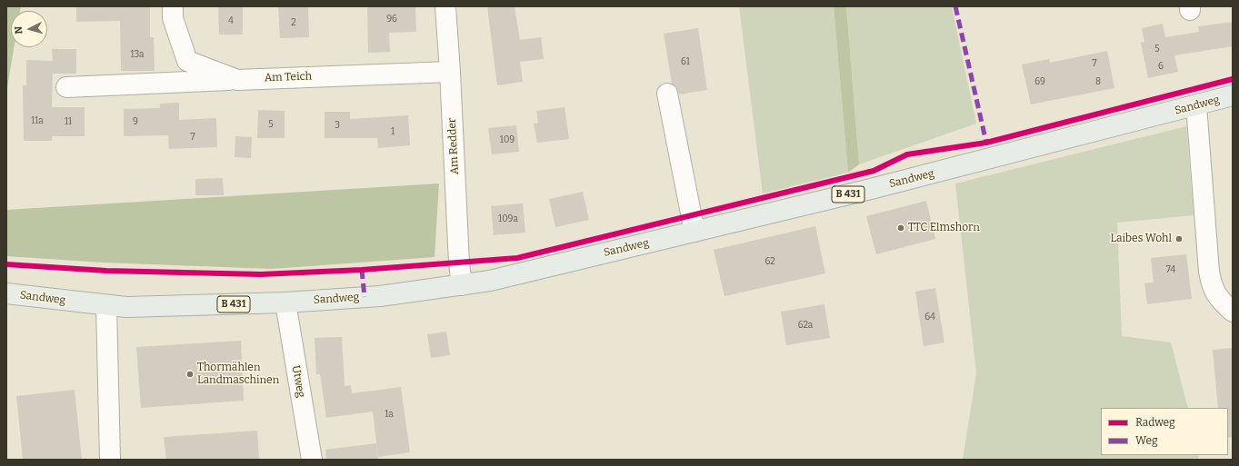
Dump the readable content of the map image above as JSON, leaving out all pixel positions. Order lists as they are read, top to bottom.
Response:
{
  "streets": {
    "main road": ["Sandweg", "B 431"],
    "street": ["Am Teich", "Am Redder", "Utweg"]
  },
  "crossings": [
    ["Am Teich", "Am Redder"],
    ["Sandweg", "Am Redder"],
    ["Sandweg", "Utweg"]
  ],
  "places": ["TTC Elmshorn", "Laibes Wohl", "Thormählen Landmaschinen"],
  "house_numbers": [
    "96",
    "4",
    "2",
    "5",
    "13a",
    "61",
    "7",
    "6",
    "69",
    "8",
    "11a",
    "11",
    "9",
    "5",
    "3",
    "1",
    "7",
    "109",
    "109a",
    "62",
    "74",
    "64",
    "62a",
    "1a"
  ],
  "legend": ["Radweg", "Weg"],
  "north": "left"
}
